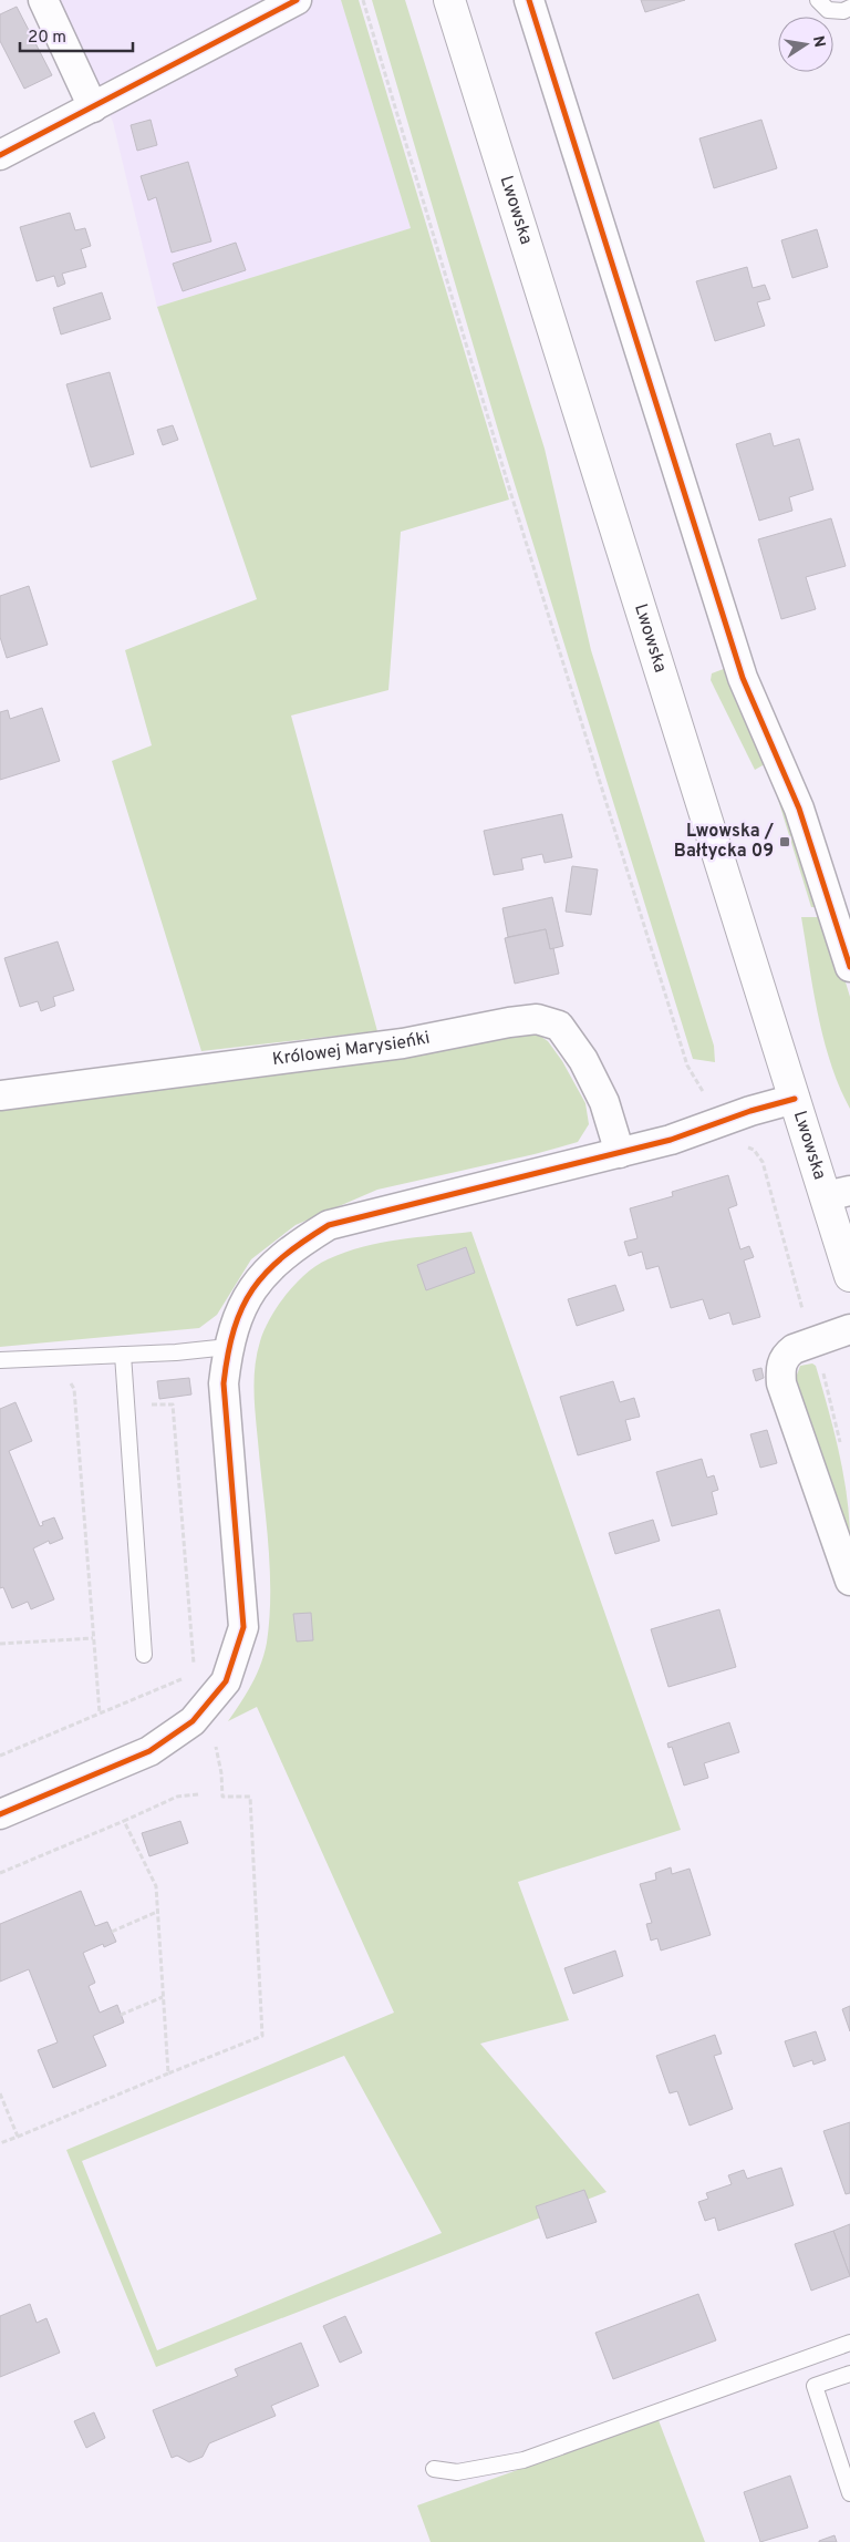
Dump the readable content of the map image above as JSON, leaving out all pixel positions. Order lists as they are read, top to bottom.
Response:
{
  "streets": {
    "main road": ["Lwowska"],
    "street": ["Królowej Marysieńki"]
  },
  "places": {
    "transit": ["Lwowska / Bałtycka 09"]
  },
  "scale_bar": "20 m",
  "north": "right"
}
